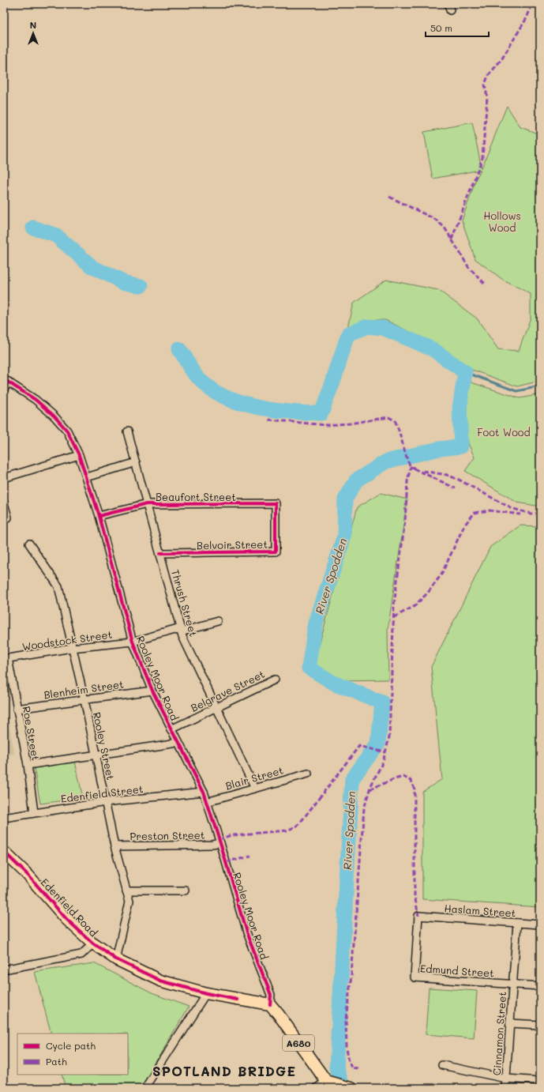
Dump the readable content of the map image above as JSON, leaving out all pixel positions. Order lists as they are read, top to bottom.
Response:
{
  "streets": {
    "main road": ["Edenfield Road", "A680"],
    "street": [
      "Beaufort Street",
      "Belvoir Street",
      "Thrush Street",
      "Woodstock Street",
      "Rooley Moor Road",
      "Blenheim Street",
      "Belgrave Street",
      "Roe Street",
      "Rooley Street",
      "Blair Street",
      "Edenfield Street",
      "Preston Street",
      "Haslam Street",
      "Edmund Street",
      "Cinnamon Street"
    ]
  },
  "crossings": [
    ["Beaufort Street", "Belvoir Street"],
    ["Beaufort Street", "Thrush Street"],
    ["Beaufort Street", "Rooley Moor Road"],
    ["Belvoir Street", "Thrush Street"],
    ["Thrush Street", "Woodstock Street"],
    ["Thrush Street", "Belgrave Street"],
    ["Thrush Street", "Blair Street"],
    ["Woodstock Street", "Rooley Moor Road"],
    ["Woodstock Street", "Roe Street"],
    ["Woodstock Street", "Rooley Street"],
    ["Rooley Moor Road", "Blenheim Street"],
    ["Rooley Moor Road", "Belgrave Street"],
    ["Rooley Moor Road", "Blair Street"],
    ["Rooley Moor Road", "Edenfield Street"],
    ["Rooley Moor Road", "Preston Street"],
    ["Rooley Moor Road", "Edenfield Road"],
    ["Rooley Moor Road", "A680"],
    ["Blenheim Street", "Roe Street"],
    ["Blenheim Street", "Rooley Street"],
    ["Roe Street", "Edenfield Street"],
    ["Rooley Street", "Edenfield Street"],
    ["Rooley Street", "Preston Street"],
    ["Rooley Street", "Edenfield Road"],
    ["Edenfield Road", "A680"],
    ["Haslam Street", "Edmund Street"],
    ["Haslam Street", "Cinnamon Street"],
    ["Edmund Street", "Cinnamon Street"]
  ],
  "districts": ["SPOTLAND BRIDGE"],
  "water": ["River Spodden"],
  "parks": ["Hollows Wood", "Foot Wood"],
  "legend": ["Cycle path", "Path"],
  "scale_bar": "50 m",
  "north": "top"
}
